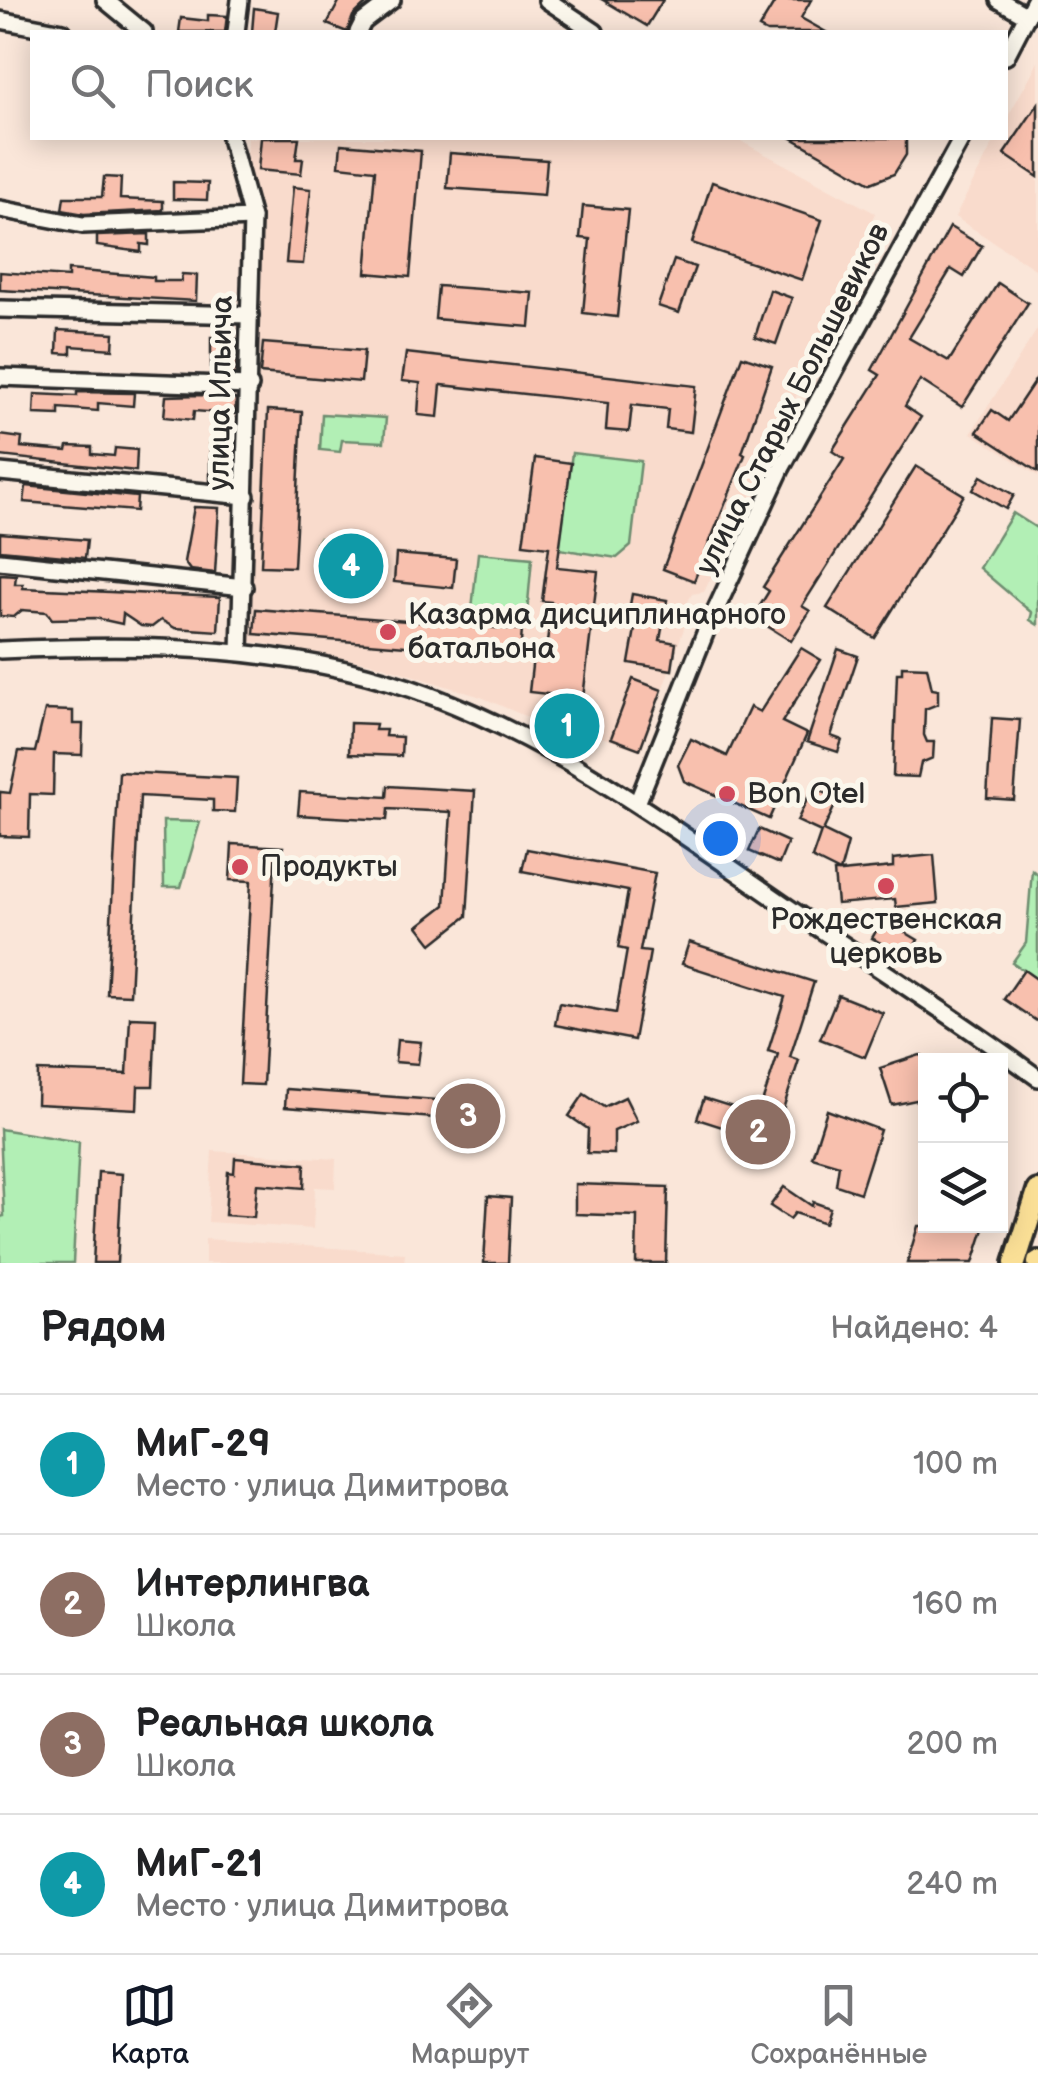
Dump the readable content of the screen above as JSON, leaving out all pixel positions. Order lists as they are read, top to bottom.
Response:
{
  "streets": {
    "street": ["улица Ильича", "улица Старых Большевиков"]
  },
  "places": [
    "Казарма дисциплинарного батальона",
    "Bon Otel",
    "Продукты",
    "Рождественская церковь"
  ],
  "page": {
    "search": "Поиск",
    "pins": [
      "4",
      "1",
      "3",
      "2"
    ],
    "heading": ["Рядом", "Найдено: 4"],
    "list": [
      {
        "mark": "1",
        "name": "МиГ-29",
        "note": "Место · улица Димитрова",
        "value": "100 m"
      },
      {
        "mark": "2",
        "name": "Интерлингва",
        "note": "Школа",
        "value": "160 m"
      },
      {
        "mark": "3",
        "name": "Реальная школа",
        "note": "Школа",
        "value": "200 m"
      },
      {
        "mark": "4",
        "name": "МиГ-21",
        "note": "Место · улица Димитрова",
        "value": "240 m"
      }
    ],
    "nav": ["Карта", "Маршрут", "Сохранённые"]
  }
}
